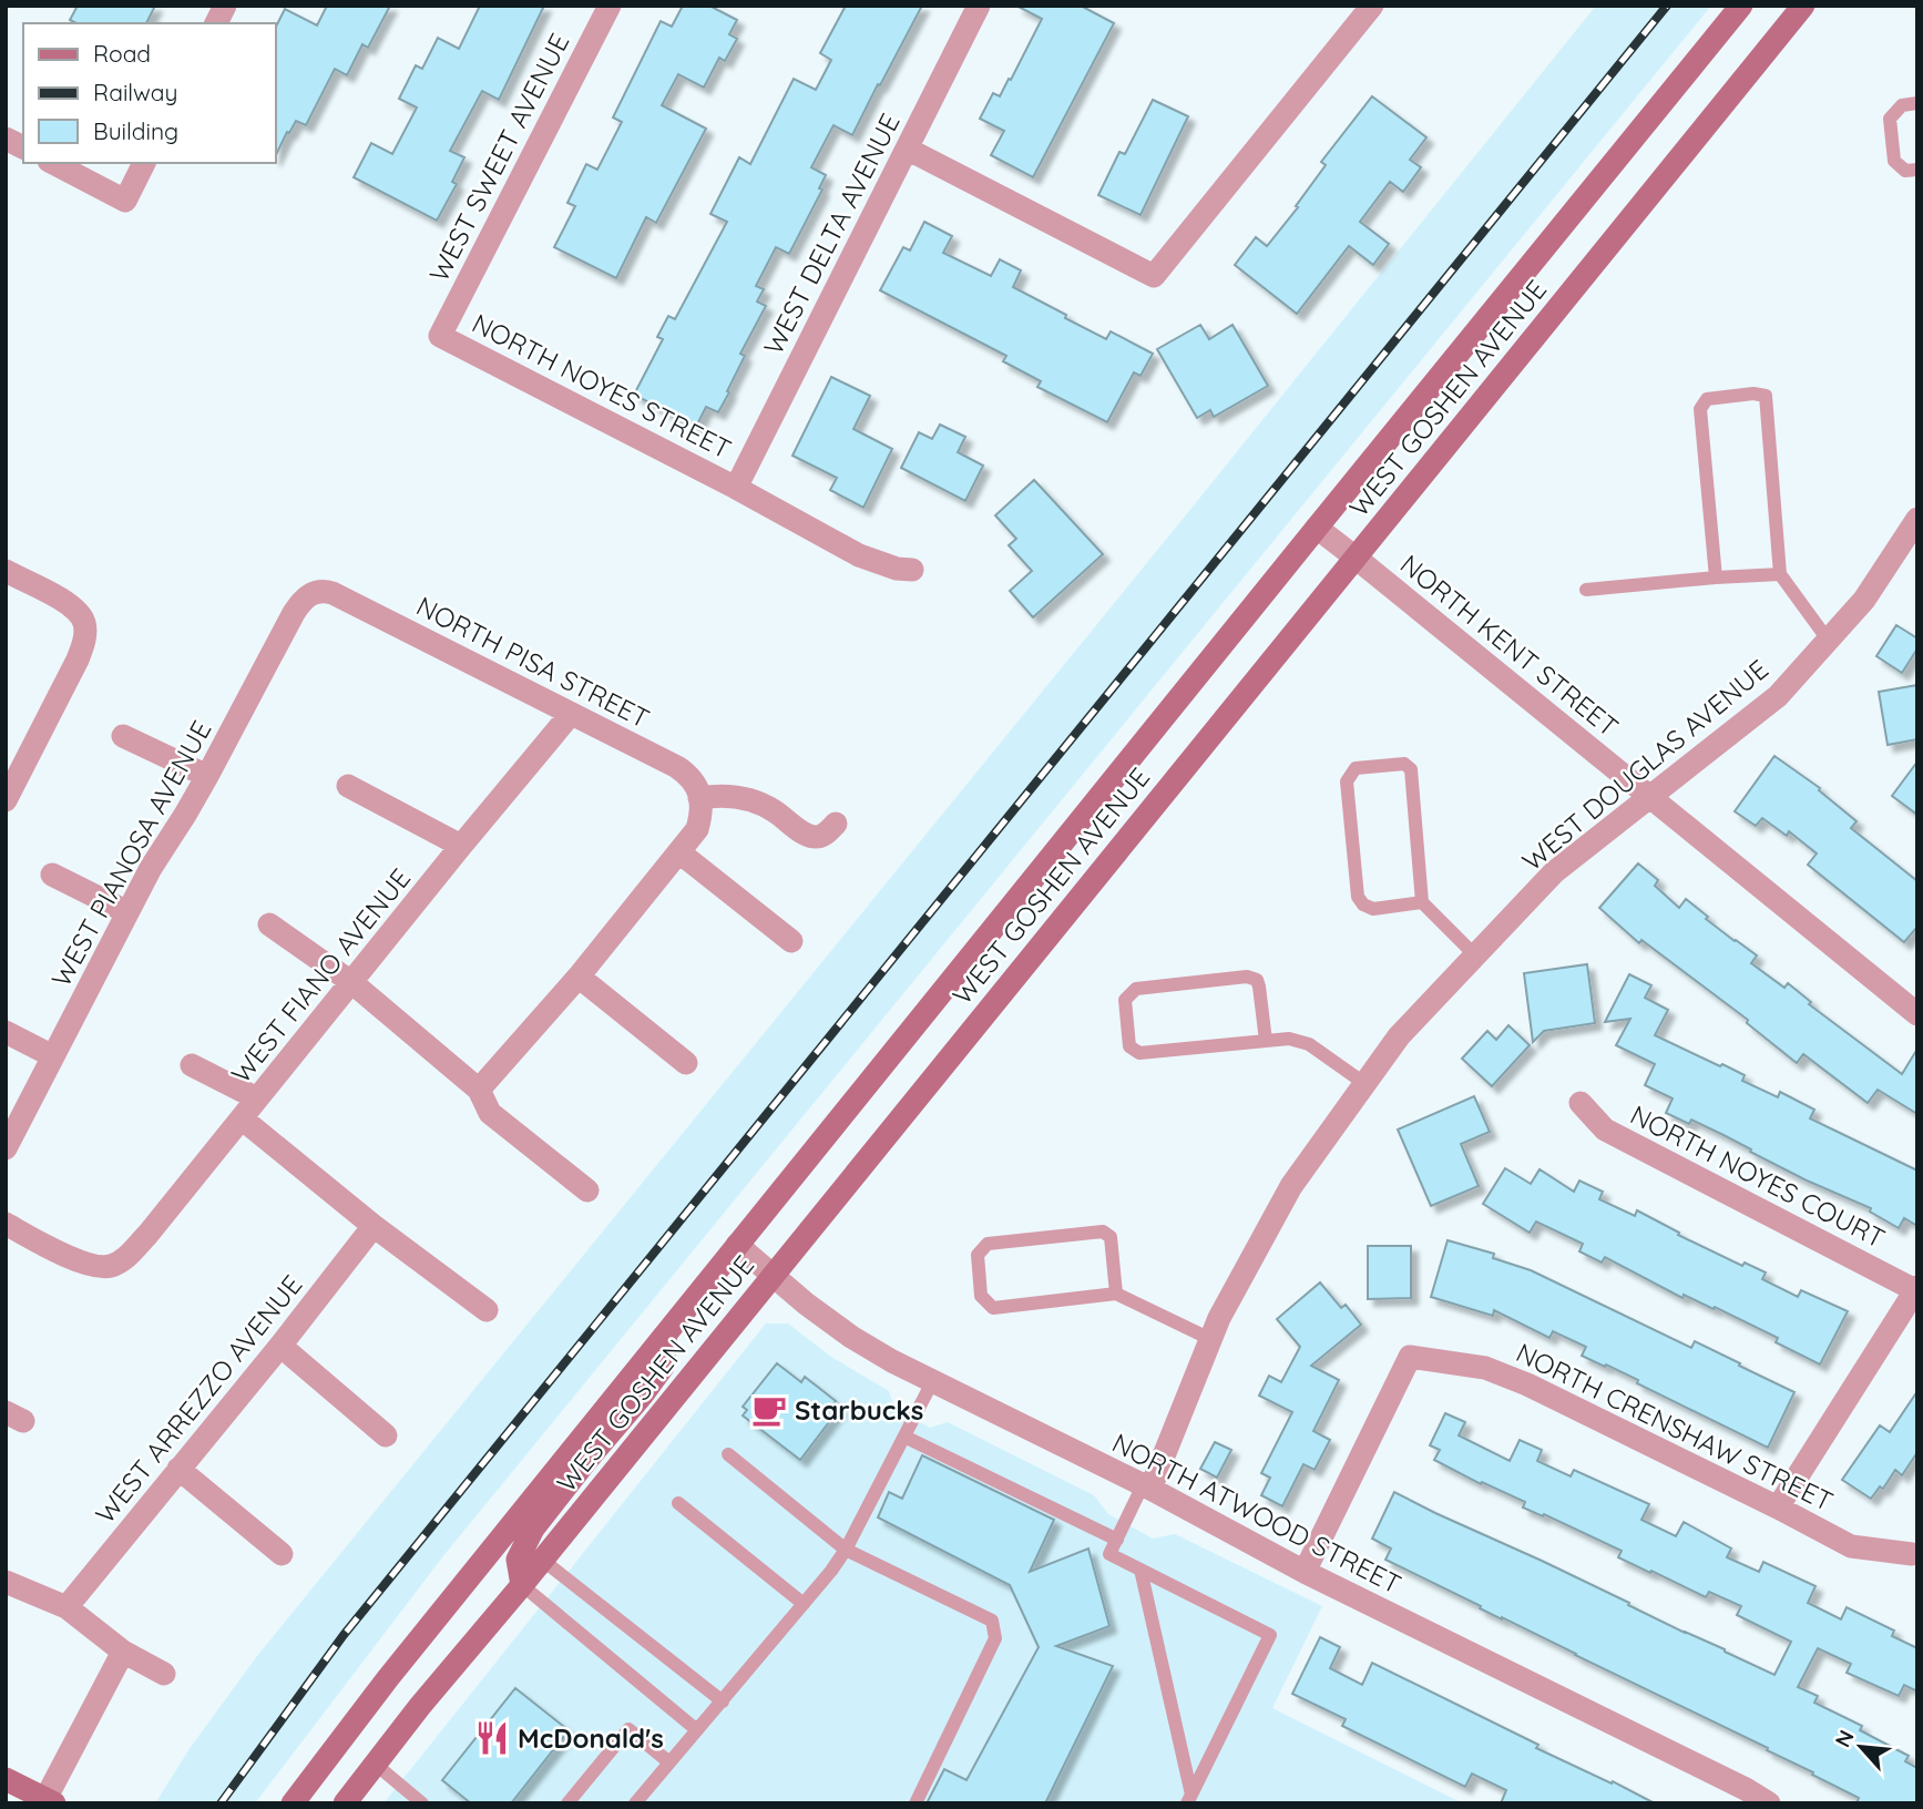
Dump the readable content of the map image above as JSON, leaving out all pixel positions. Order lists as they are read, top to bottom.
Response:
{
  "streets": {
    "main road": ["WEST GOSHEN AVENUE"],
    "street": [
      "WEST SWEET AVENUE",
      "WEST DELTA AVENUE",
      "NORTH NOYES STREET",
      "NORTH KENT STREET",
      "NORTH PISA STREET",
      "WEST DOUGLAS AVENUE",
      "WEST PIANOSA AVENUE",
      "WEST FIANO AVENUE",
      "NORTH NOYES COURT",
      "WEST ARREZZO AVENUE",
      "NORTH CRENSHAW STREET",
      "NORTH ATWOOD STREET"
    ]
  },
  "crossings": [
    ["WEST SWEET AVENUE", "NORTH NOYES STREET"],
    ["WEST DELTA AVENUE", "NORTH NOYES STREET"],
    ["WEST GOSHEN AVENUE", "NORTH KENT STREET"],
    ["WEST GOSHEN AVENUE", "NORTH ATWOOD STREET"],
    ["NORTH KENT STREET", "WEST DOUGLAS AVENUE"],
    ["NORTH PISA STREET", "WEST PIANOSA AVENUE"],
    ["NORTH PISA STREET", "WEST FIANO AVENUE"],
    ["WEST DOUGLAS AVENUE", "NORTH ATWOOD STREET"],
    ["NORTH CRENSHAW STREET", "NORTH ATWOOD STREET"]
  ],
  "places": {
    "cafe": ["Starbucks"],
    "restaurant": ["McDonald's"]
  },
  "legend": ["Road", "Railway", "Building"],
  "north": "top left"
}
